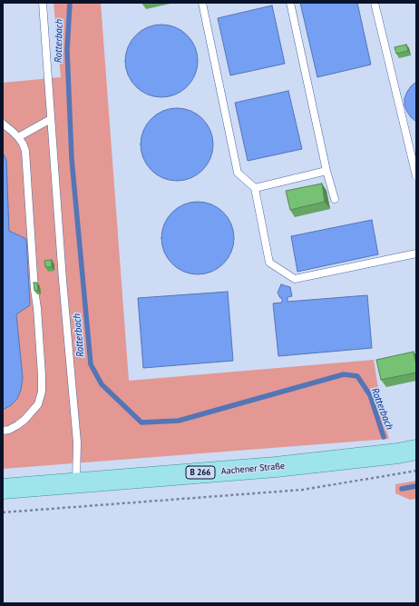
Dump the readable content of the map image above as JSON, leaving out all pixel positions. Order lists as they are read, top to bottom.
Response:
{
  "streets": {
    "main road": ["Aachener Straße", "B 266"]
  },
  "water": ["Rotterbach"]
}
